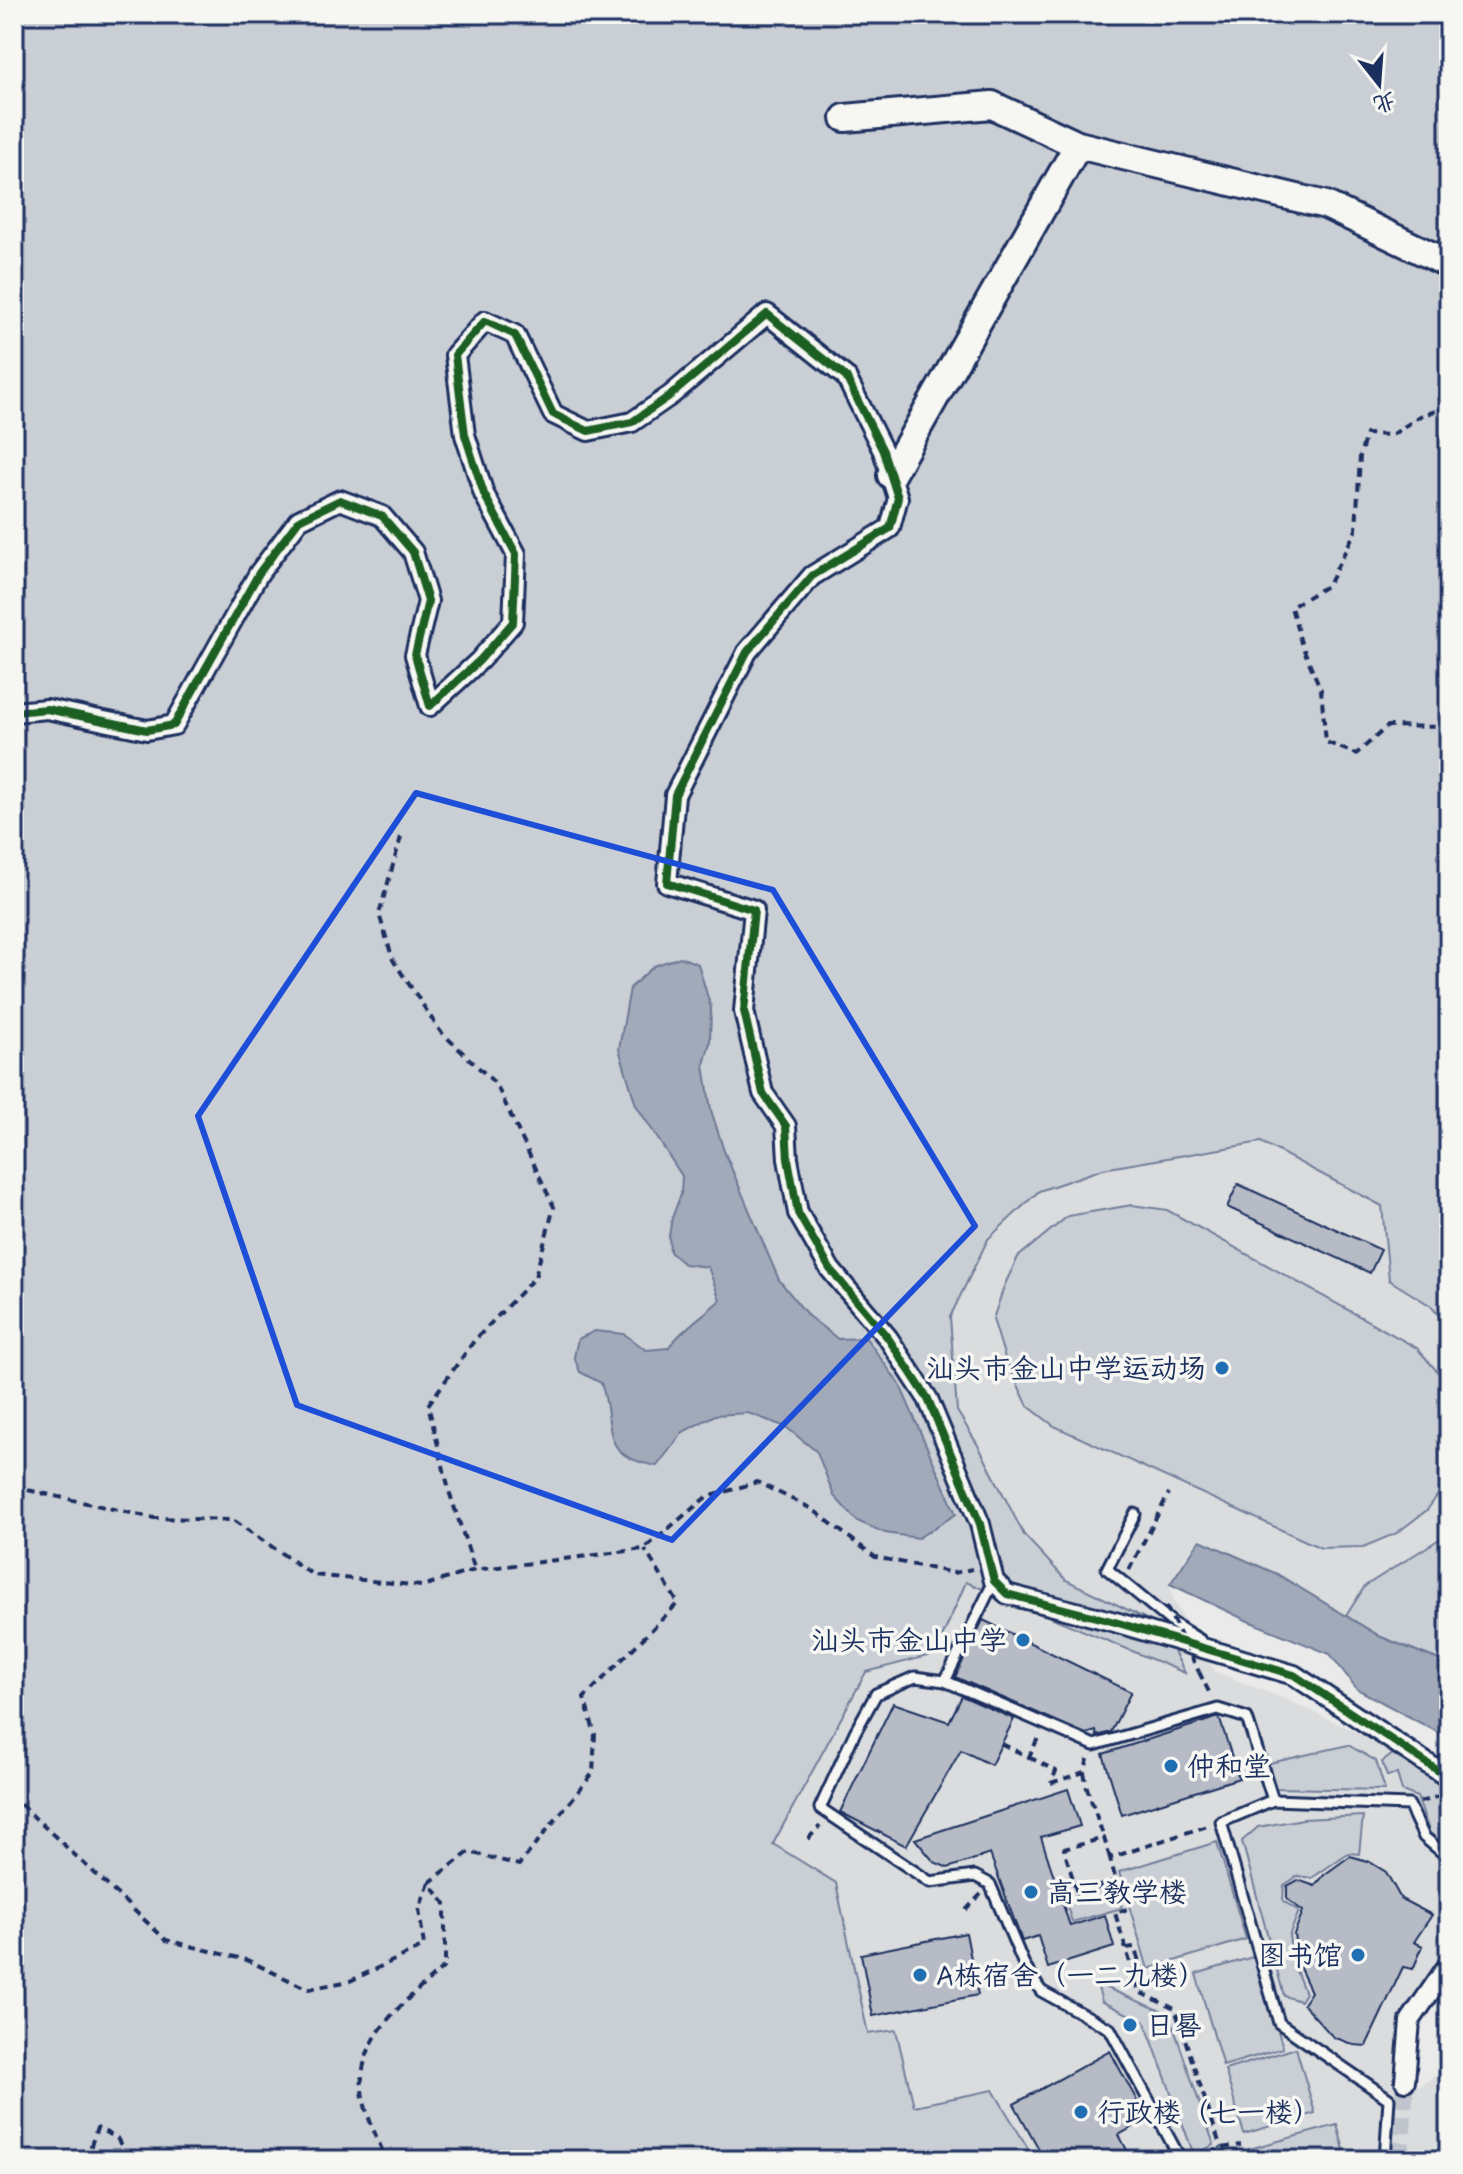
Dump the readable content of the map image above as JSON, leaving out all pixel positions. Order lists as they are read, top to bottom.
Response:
{
  "places": [
    "汕头市金山中学运动场",
    "汕头市金山中学",
    "仲和堂",
    "高三教学楼",
    "图书馆",
    "A栋宿舍（一二九楼）",
    "日晷",
    "行政楼（七一楼）"
  ],
  "north": "bottom"
}
